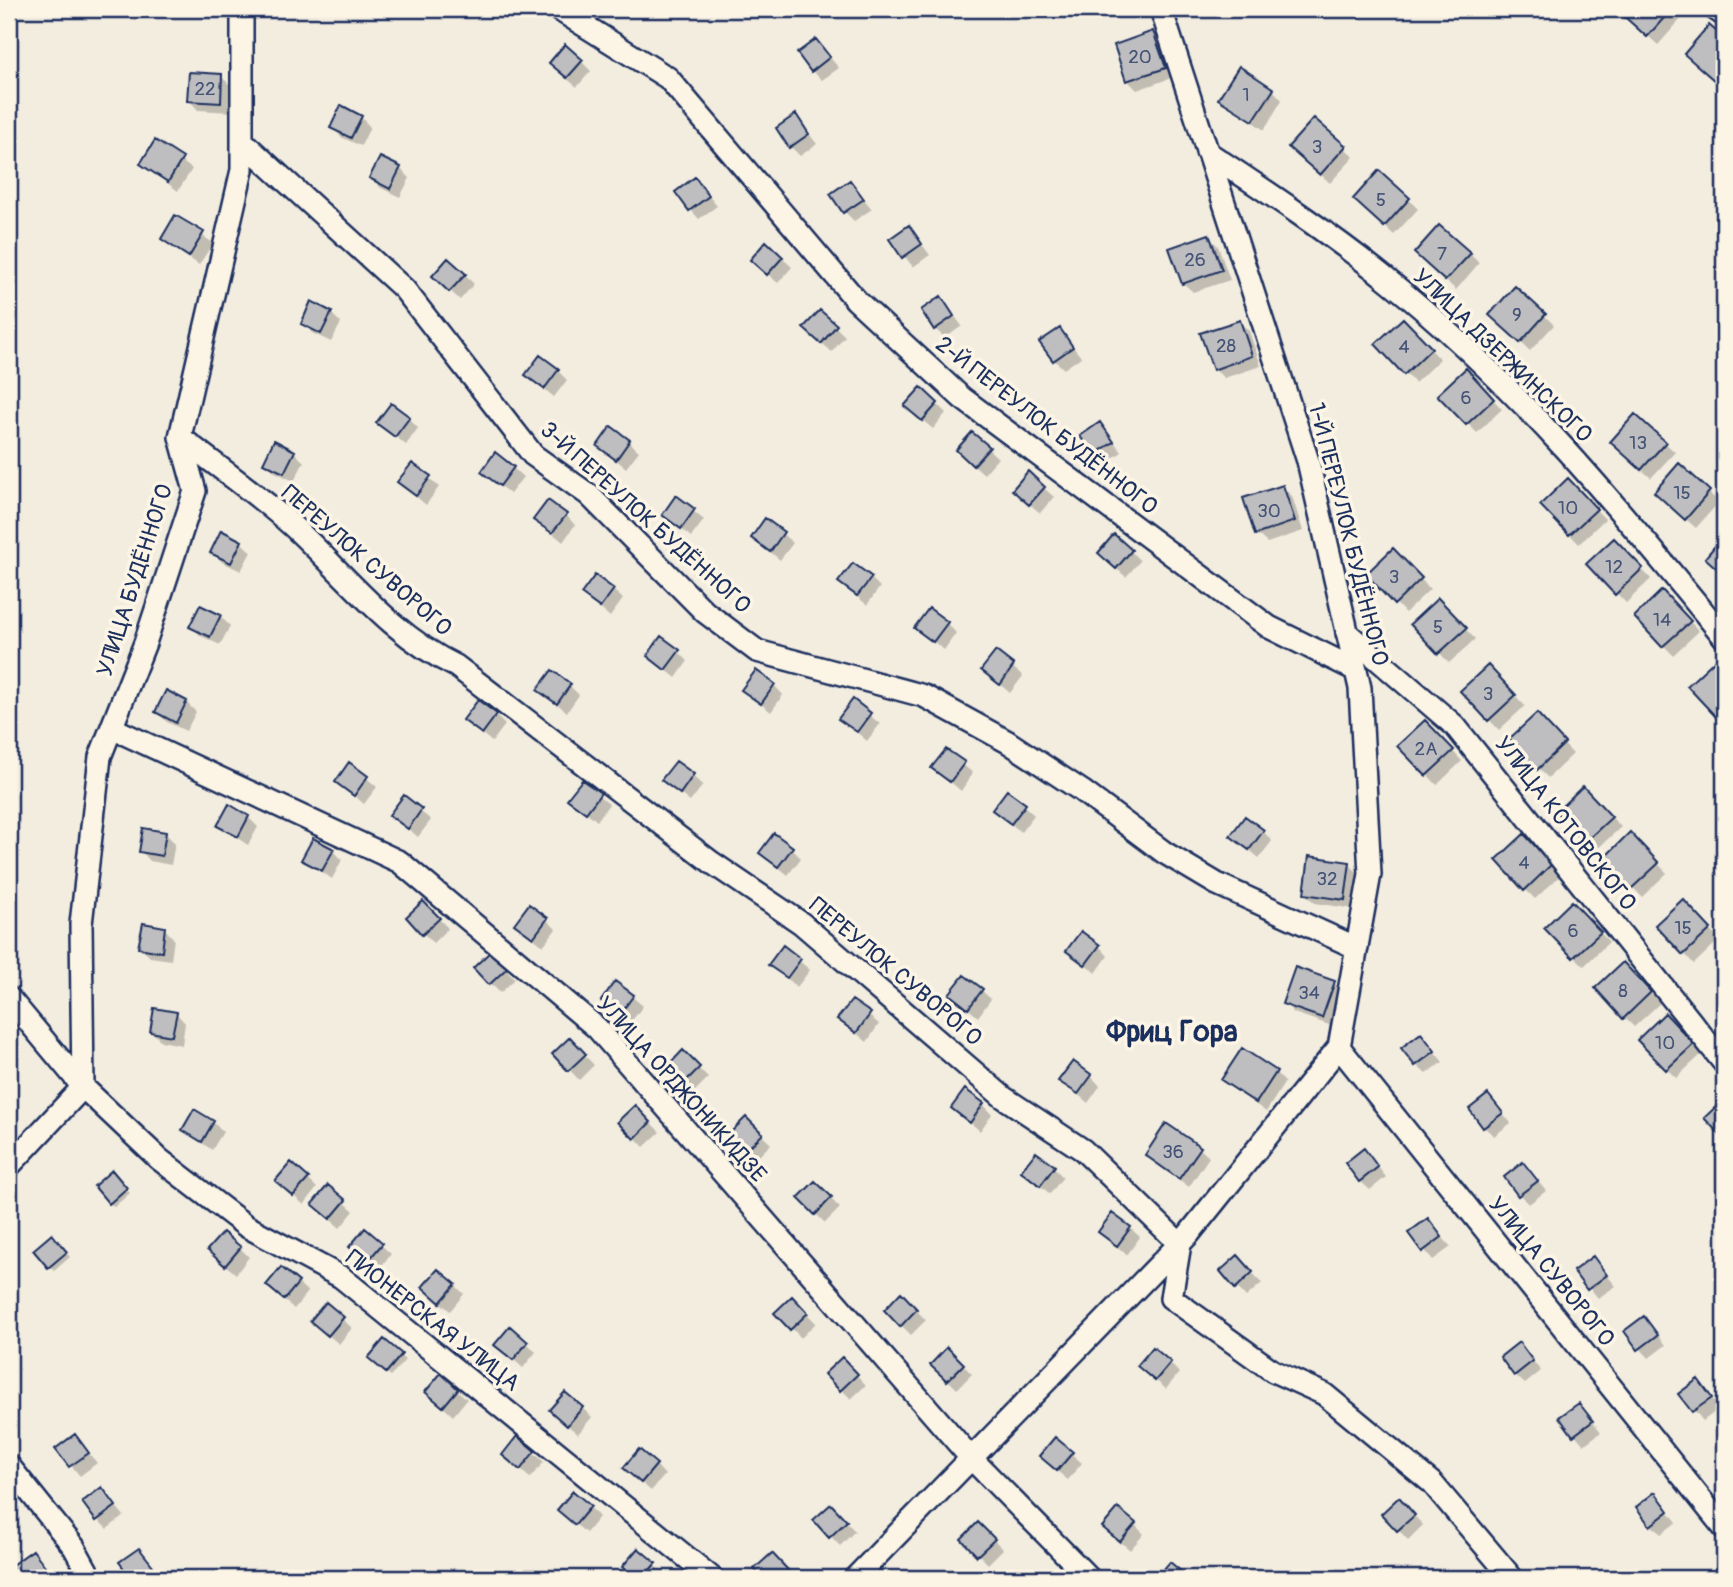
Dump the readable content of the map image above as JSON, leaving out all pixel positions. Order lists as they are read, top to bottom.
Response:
{
  "streets": {
    "street": [
      "УЛИЦА ДЗЕРЖИНСКОГО",
      "2-Й ПЕРЕУЛОК БУДЁННОГО",
      "3-Й ПЕРЕУЛОК БУДЁННОГО",
      "1-Й ПЕРЕУЛОК БУДЁННОГО",
      "ПЕРЕУЛОК СУВОРОГО",
      "УЛИЦА БУДЁННОГО",
      "УЛИЦА КОТОВСКОГО",
      "УЛИЦА ОРДЖОНИКИДЗЕ",
      "УЛИЦА СУВОРОГО",
      "ПИОНЕРСКАЯ УЛИЦА"
    ]
  },
  "crossings": [
    ["УЛИЦА ДЗЕРЖИНСКОГО", "1-Й ПЕРЕУЛОК БУДЁННОГО"],
    ["2-Й ПЕРЕУЛОК БУДЁННОГО", "1-Й ПЕРЕУЛОК БУДЁННОГО"],
    ["3-Й ПЕРЕУЛОК БУДЁННОГО", "1-Й ПЕРЕУЛОК БУДЁННОГО"],
    ["3-Й ПЕРЕУЛОК БУДЁННОГО", "УЛИЦА БУДЁННОГО"],
    ["1-Й ПЕРЕУЛОК БУДЁННОГО", "УЛИЦА КОТОВСКОГО"],
    ["1-Й ПЕРЕУЛОК БУДЁННОГО", "УЛИЦА СУВОРОГО"],
    ["ПЕРЕУЛОК СУВОРОГО", "УЛИЦА БУДЁННОГО"],
    ["УЛИЦА БУДЁННОГО", "УЛИЦА ОРДЖОНИКИДЗЕ"],
    ["УЛИЦА БУДЁННОГО", "ПИОНЕРСКАЯ УЛИЦА"]
  ],
  "districts": ["Фриц Гора"],
  "house_numbers": [
    "20",
    "22",
    "1",
    "3",
    "5",
    "7",
    "26",
    "9",
    "28",
    "4",
    "6",
    "13",
    "15",
    "10",
    "30",
    "12",
    "3",
    "14",
    "5",
    "3",
    "2А",
    "4",
    "32",
    "15",
    "6",
    "8",
    "34",
    "10",
    "36"
  ]
}
